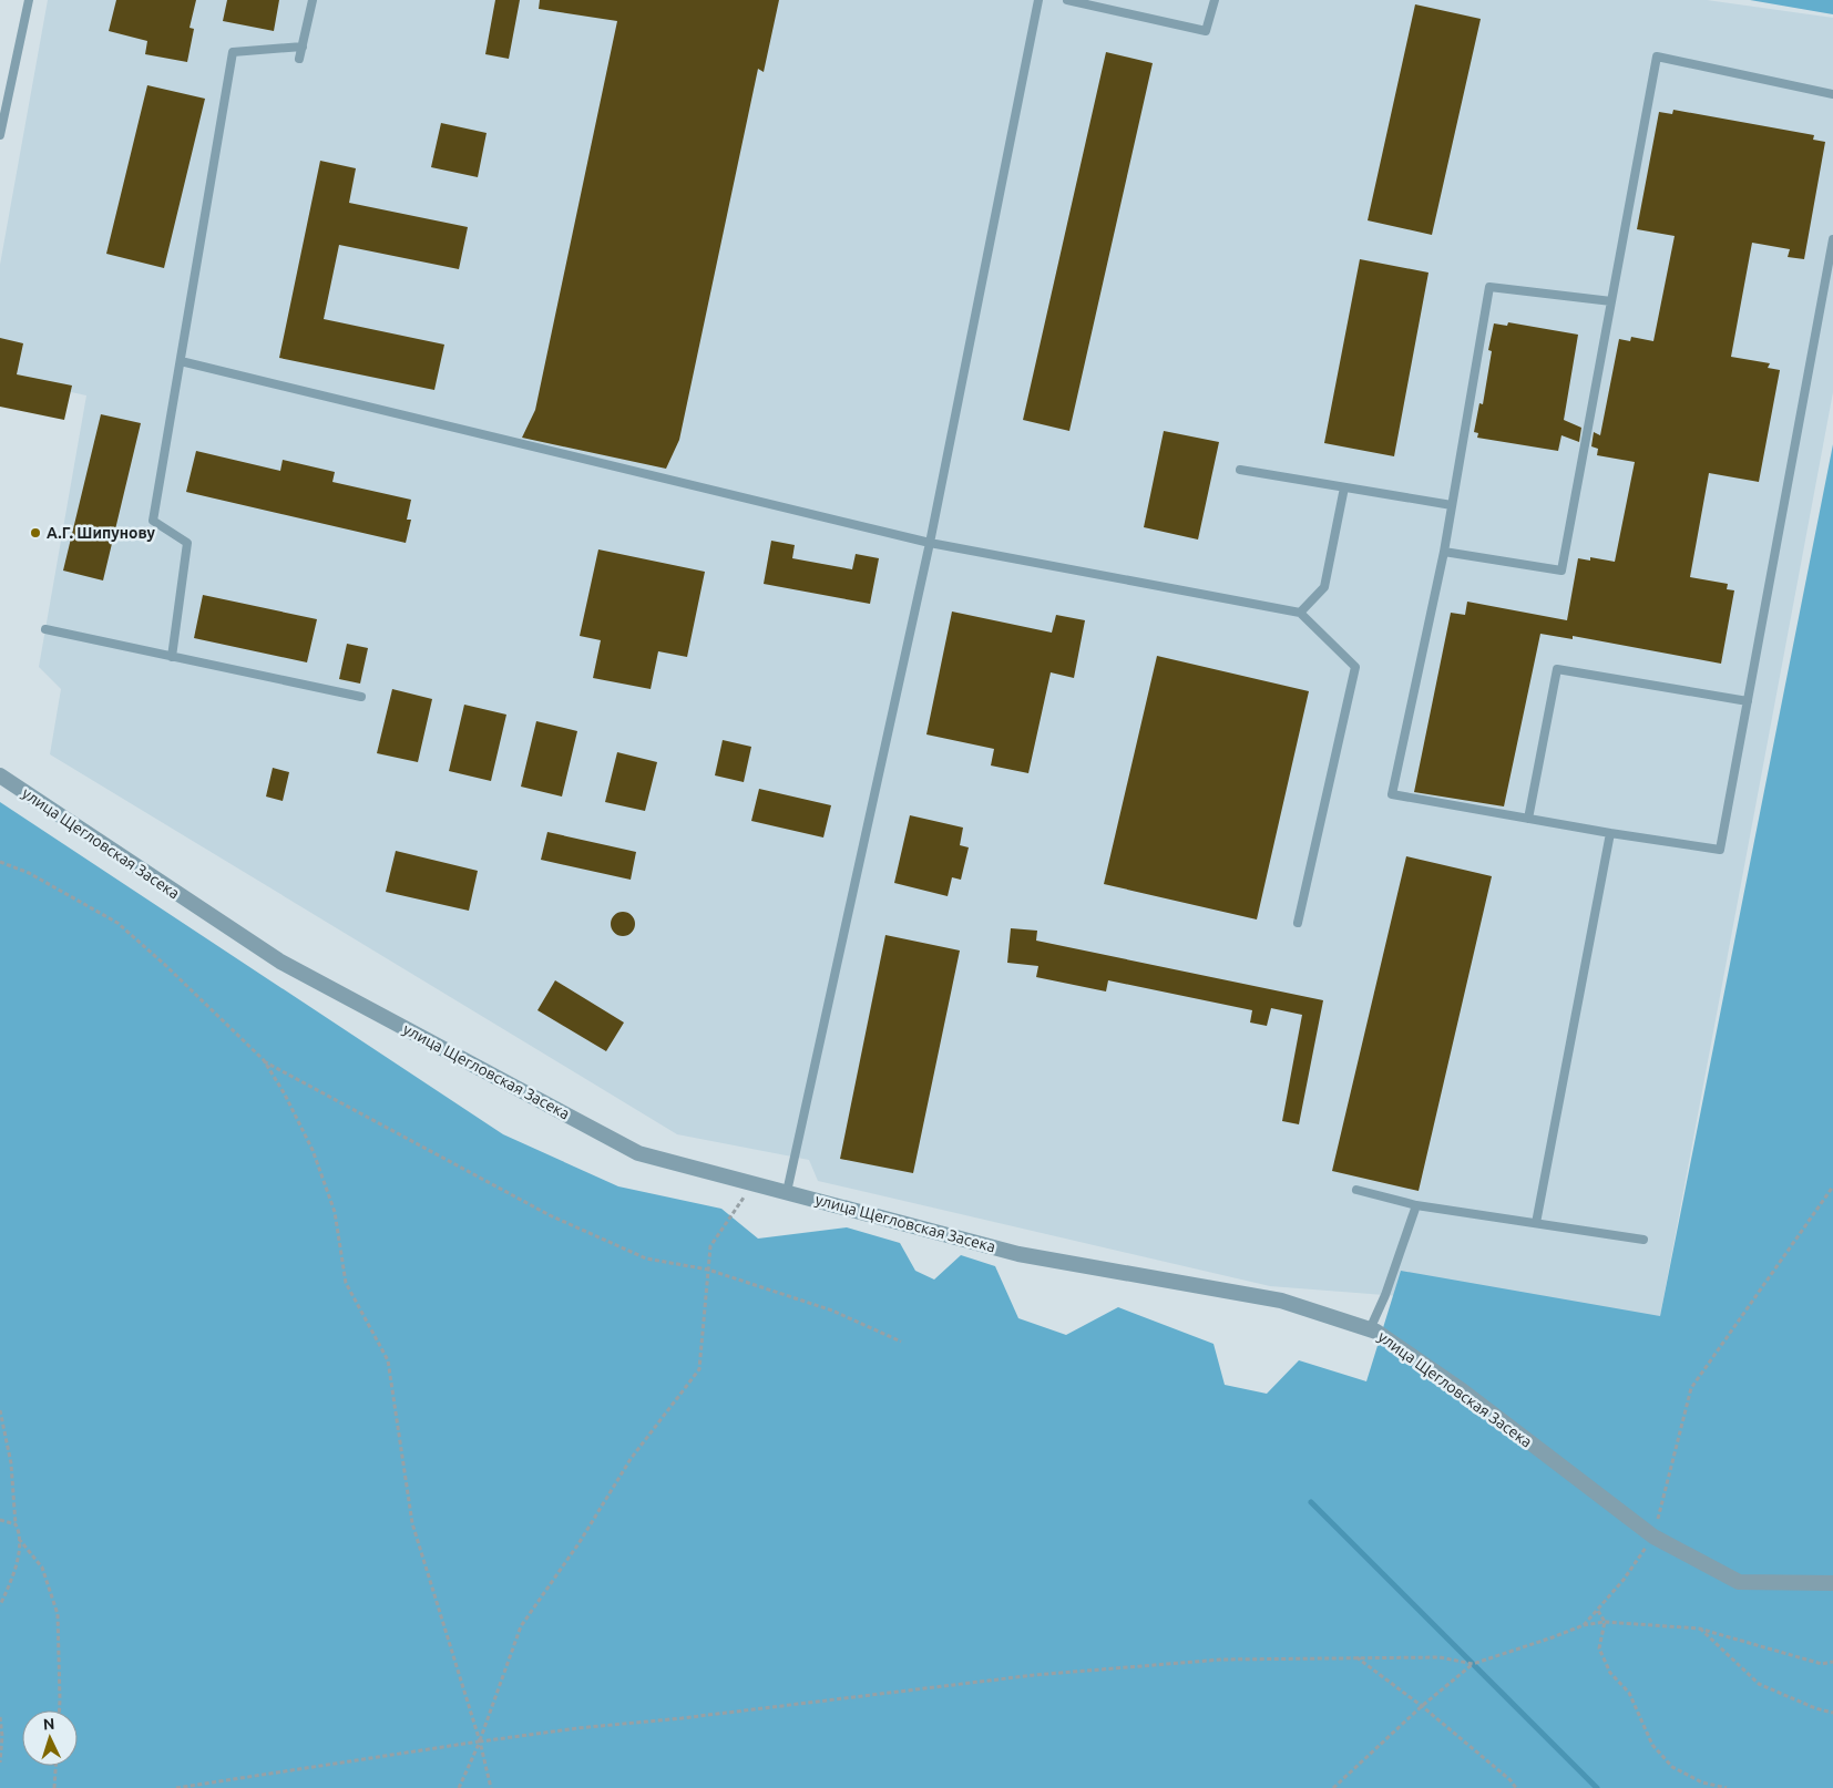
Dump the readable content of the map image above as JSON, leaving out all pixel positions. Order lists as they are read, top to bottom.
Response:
{
  "streets": {
    "street": ["улица Щегловская Засека"]
  },
  "places": ["А.Г. Шипунову"],
  "north": "top"
}
